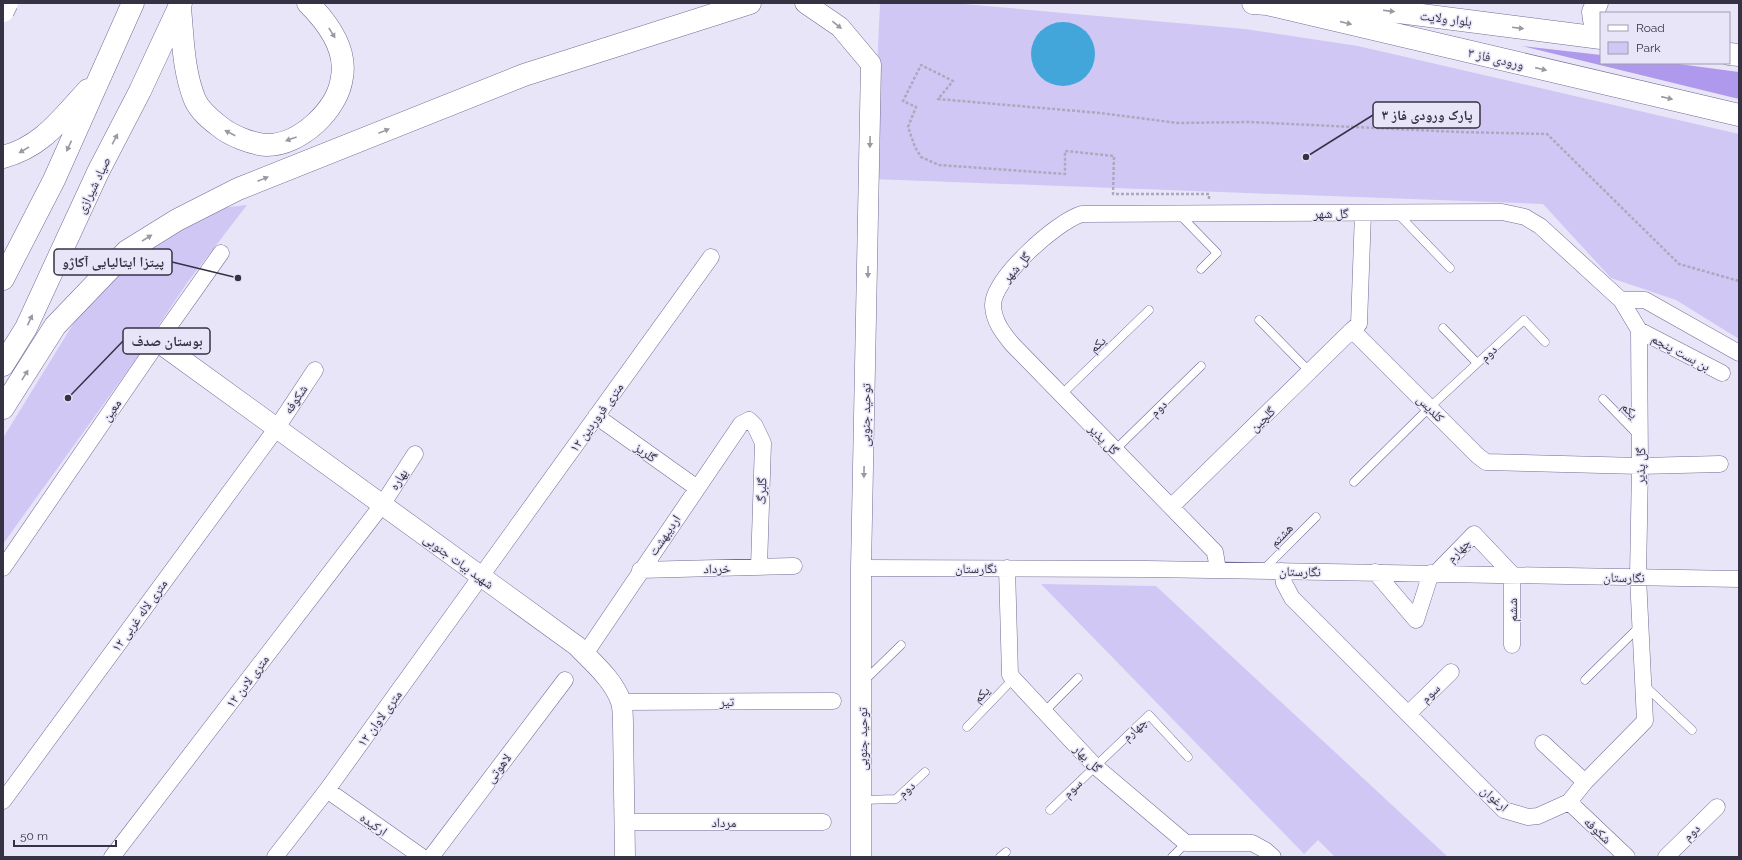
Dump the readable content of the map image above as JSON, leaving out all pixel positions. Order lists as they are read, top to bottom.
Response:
{
  "streets": {
    "main road": ["بلوار ولایت", "ورودی فاز ۳", "صیاد شیرازی"],
    "street": [
      "گل شهر",
      "بن بست پنجم",
      "دوم",
      "شکوفه",
      "کلدیس",
      "معین",
      "توحید جنوبی",
      "۱۲ متری فروردین",
      "گلچین",
      "گل پذیر",
      "گلریز",
      "بهاره",
      "گلبرگ",
      "اردیبهشت",
      "چهارم",
      "شهید بیات جنوبی",
      "خرداد",
      "نگارستان",
      "ششم",
      "۱۲ متری لاله غربی",
      "۱۲ متری لادن",
      "سوم",
      "تیر",
      "۱۲ متری لاوان",
      "گل بهار",
      "لاهوتی",
      "ارغوان",
      "مرداد",
      "ارکیده"
    ],
    "lane": ["یکم", "هشتم"]
  },
  "crossings": [
    ["بلوار ولایت", "ورودی فاز ۳"],
    ["گل شهر", "بن بست پنجم"],
    ["گل شهر", "گل پذیر"],
    ["یکم", "گل پذیر"],
    ["یکم", "گل بهار"],
    ["دوم", "کلدیس"],
    ["دوم", "توحید جنوبی"],
    ["دوم", "گل پذیر"],
    ["شکوفه", "شهید بیات جنوبی"],
    ["شکوفه", "۱۲ متری لاله غربی"],
    ["شکوفه", "ارغوان"],
    ["کلدیس", "گلچین"],
    ["کلدیس", "گل پذیر"],
    ["معین", "شهید بیات جنوبی"],
    ["توحید جنوبی", "نگارستان"],
    ["۱۲ متری فروردین", "گلریز"],
    ["۱۲ متری فروردین", "شهید بیات جنوبی"],
    ["۱۲ متری فروردین", "۱۲ متری لاوان"],
    ["گلچین", "گل پذیر"],
    ["گل پذیر", "نگارستان"],
    ["گل پذیر", "ارغوان"],
    ["گلریز", "اردیبهشت"],
    ["بهاره", "شهید بیات جنوبی"],
    ["بهاره", "۱۲ متری لادن"],
    ["گلبرگ", "اردیبهشت"],
    ["گلبرگ", "خرداد"],
    ["اردیبهشت", "شهید بیات جنوبی"],
    ["اردیبهشت", "خرداد"],
    ["هشتم", "نگارستان"],
    ["چهارم", "نگارستان"],
    ["چهارم", "ششم"],
    ["چهارم", "سوم"],
    ["چهارم", "گل بهار"],
    ["شهید بیات جنوبی", "۱۲ متری لاله غربی"],
    ["شهید بیات جنوبی", "۱۲ متری لادن"],
    ["شهید بیات جنوبی", "تیر"],
    ["شهید بیات جنوبی", "۱۲ متری لاوان"],
    ["شهید بیات جنوبی", "مرداد"],
    ["نگارستان", "ششم"],
    ["نگارستان", "ارغوان"],
    ["سوم", "گل بهار"],
    ["سوم", "ارغوان"],
    ["۱۲ متری لاوان", "ارکیده"]
  ],
  "one_way": ["بلوار ولایت", "ورودی فاز ۳", "توحید جنوبی"],
  "places": ["پارک ورودی فاز ۳", "پیتزا ایتالیایی آکاژو", "بوستان صدف"],
  "legend": ["Road", "Park"],
  "scale_bar": "50 m"
}
